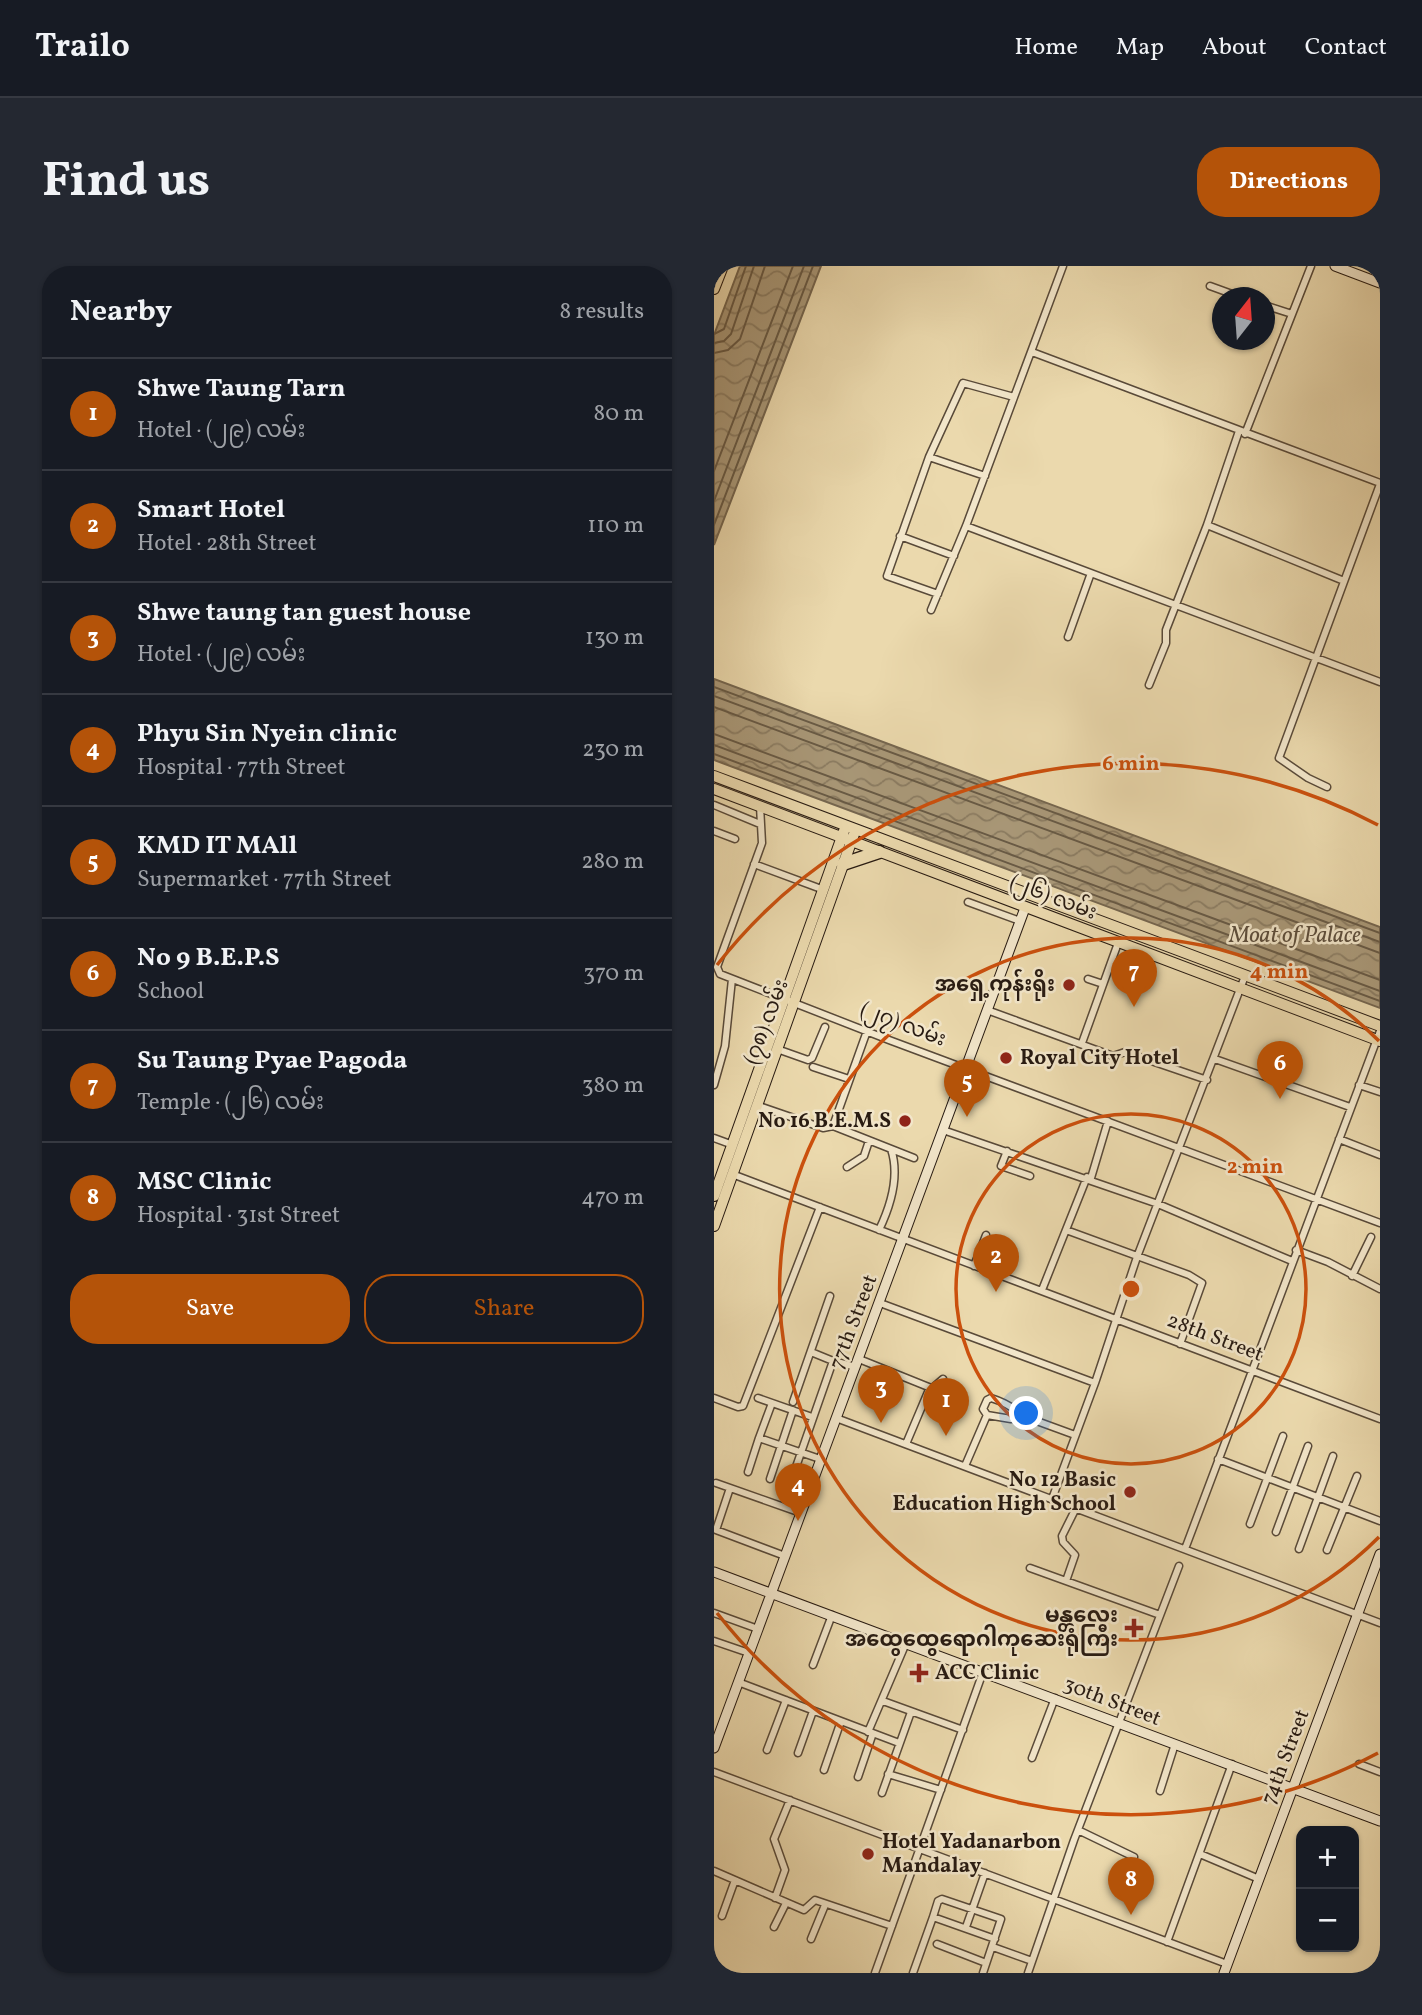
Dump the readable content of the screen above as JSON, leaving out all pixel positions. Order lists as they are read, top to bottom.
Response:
{
  "streets": {
    "main road": ["(၂၆) လမ်း", "(၇၈) လမ်း"],
    "street": [
      "(၂၇) လမ်း",
      "77th Street",
      "28th Street",
      "30th Street",
      "74th Street"
    ]
  },
  "crossings": [
    ["(၂၆) လမ်း", "(၇၈) လမ်း"],
    ["(၂၆) လမ်း", "77th Street"],
    ["(၇၈) လမ်း", "(၂၇) လမ်း"],
    ["(၇၈) လမ်း", "28th Street"],
    ["(၂၇) လမ်း", "77th Street"],
    ["77th Street", "28th Street"],
    ["77th Street", "30th Street"],
    ["30th Street", "74th Street"]
  ],
  "water": ["Moat of Palace"],
  "places": {
    "other": [
      "အရှေ့ကုန်းရိုး",
      "Royal City Hotel",
      "No 16 B.E.M.S",
      "No 12 Basic Education High School",
      "Hotel Yadanarbon Mandalay"
    ],
    "health": ["မန္တလေး အထွေထွေရောဂါကုဆေးရုံကြီး", "ACC Clinic"]
  },
  "north": "top",
  "page": {
    "header": "Trailo",
    "nav": [
      "Home",
      "Map",
      "About",
      "Contact"
    ],
    "buttons": [
      "Directions",
      ["Save", "Share"]
    ],
    "title": "Find us",
    "heading": ["Nearby", "8 results"],
    "list": [
      {
        "mark": "1",
        "name": "Shwe Taung Tarn",
        "note": "Hotel · (၂၉) လမ်း",
        "value": "80 m"
      },
      {
        "mark": "2",
        "name": "Smart Hotel",
        "note": "Hotel · 28th Street",
        "value": "110 m"
      },
      {
        "mark": "3",
        "name": "Shwe taung tan guest house",
        "note": "Hotel · (၂၉) လမ်း",
        "value": "130 m"
      },
      {
        "mark": "4",
        "name": "Phyu Sin Nyein clinic",
        "note": "Hospital · 77th Street",
        "value": "230 m"
      },
      {
        "mark": "5",
        "name": "KMD IT MAll",
        "note": "Supermarket · 77th Street",
        "value": "280 m"
      },
      {
        "mark": "6",
        "name": "No 9 B.E.P.S",
        "note": "School",
        "value": "370 m"
      },
      {
        "mark": "7",
        "name": "Su Taung Pyae Pagoda",
        "note": "Temple · (၂၆) လမ်း",
        "value": "380 m"
      },
      {
        "mark": "8",
        "name": "MSC Clinic",
        "note": "Hospital · 31st Street",
        "value": "470 m"
      }
    ],
    "pins": [
      "7",
      "6",
      "5",
      "2",
      "3",
      "1",
      "4",
      "8"
    ],
    "map_buttons": ["+", "−"]
  },
  "rings": ["6 min", "4 min", "2 min"]
}
